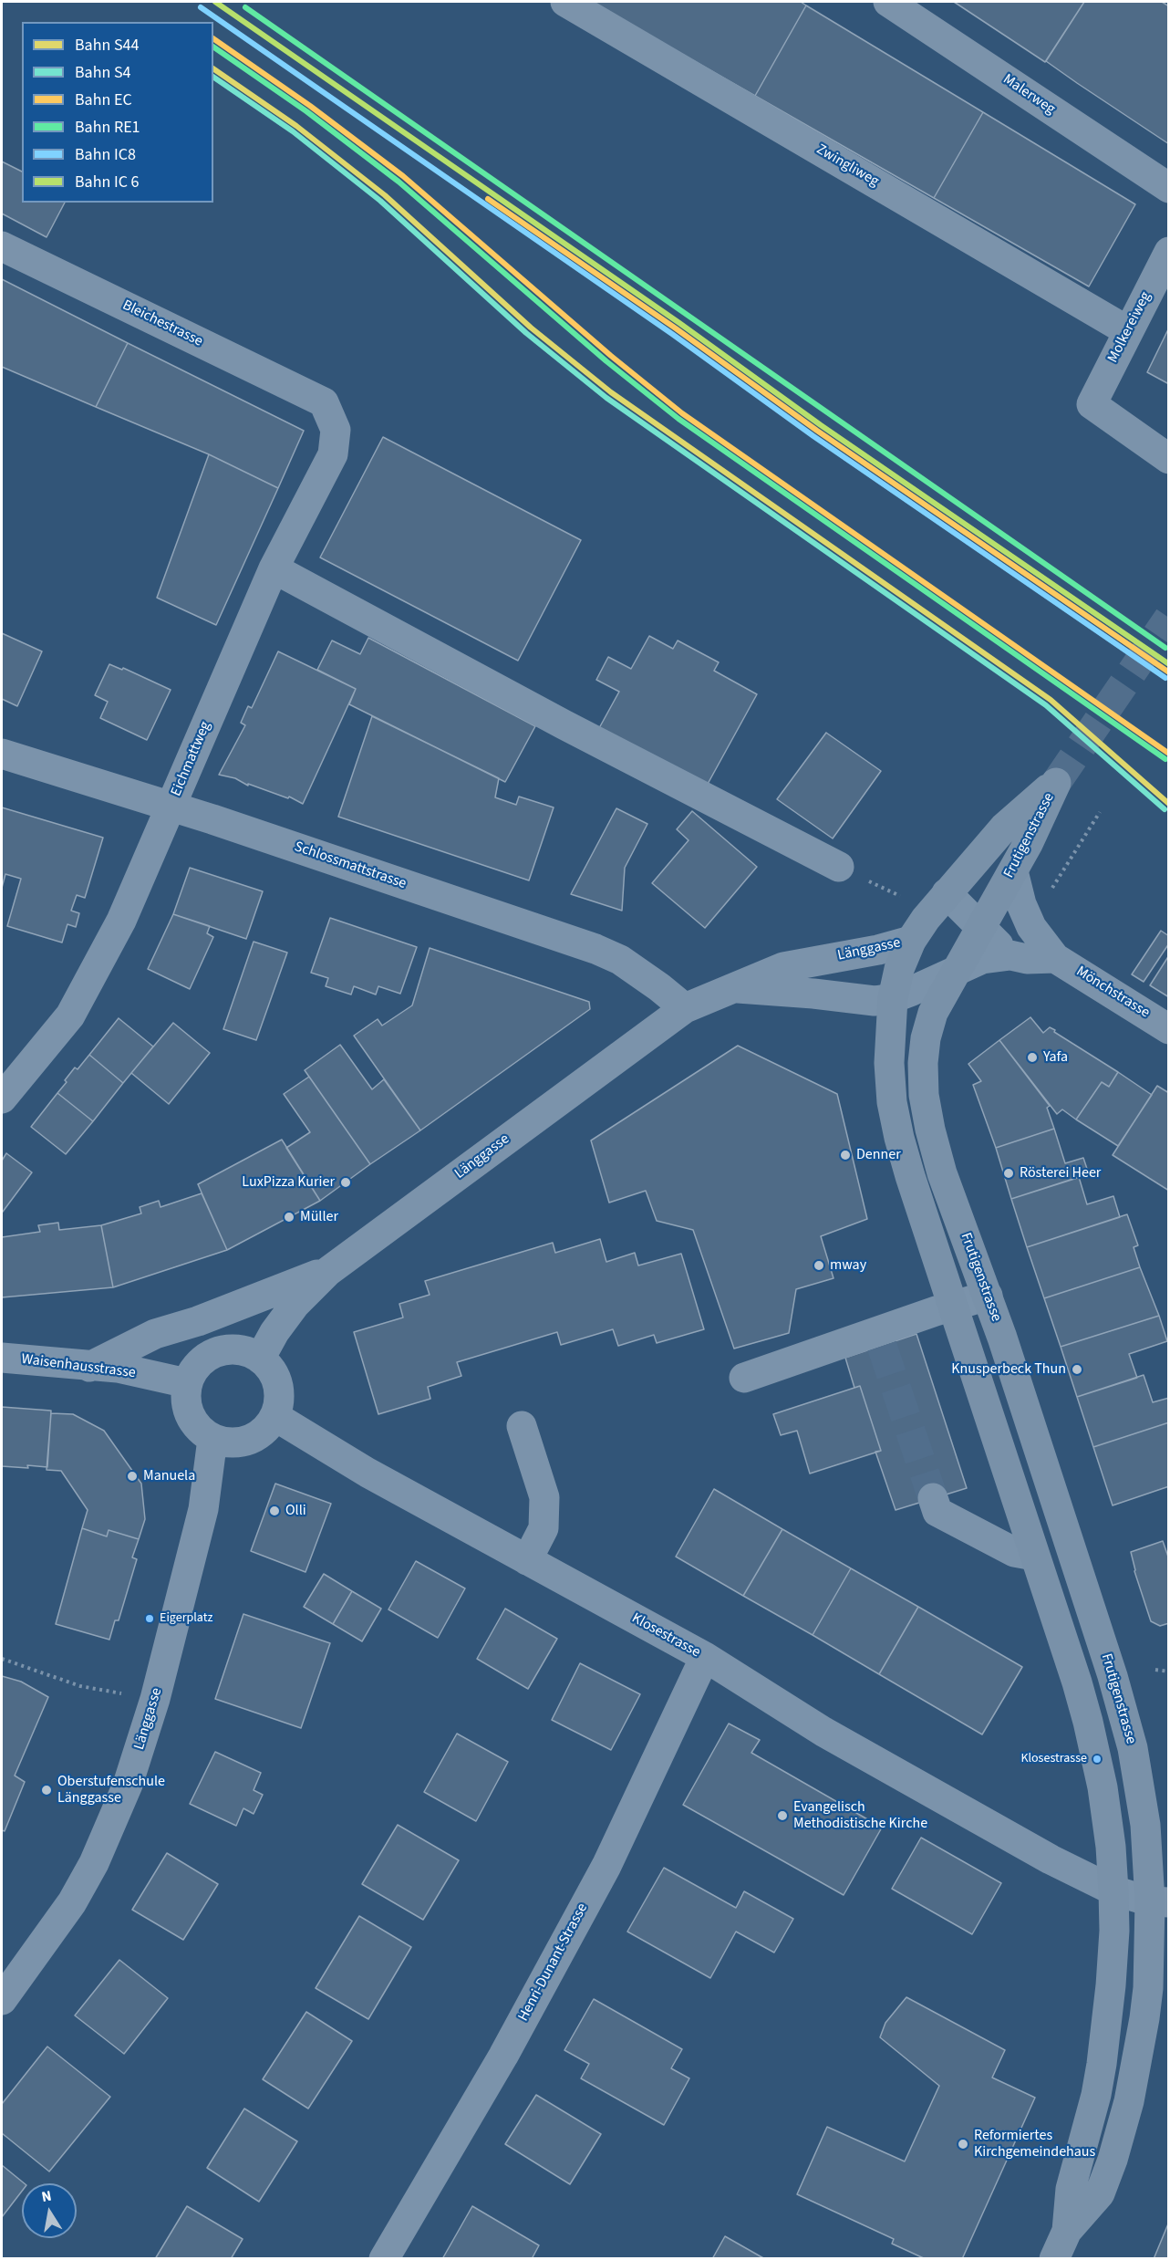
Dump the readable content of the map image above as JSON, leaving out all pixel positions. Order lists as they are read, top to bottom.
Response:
{
  "streets": {
    "main road": ["Frutigenstrasse"],
    "street": [
      "Malerweg",
      "Zwingliweg",
      "Bleichestrasse",
      "Molkereiweg",
      "Eichmattweg",
      "Schlossmattstrasse",
      "Länggasse",
      "Mönchstrasse",
      "Waisenhausstrasse",
      "Klosestrasse",
      "Henri-Dunant-Strasse"
    ]
  },
  "crossings": [
    ["Zwingliweg", "Molkereiweg"],
    ["Bleichestrasse", "Eichmattweg"],
    ["Eichmattweg", "Schlossmattstrasse"],
    ["Frutigenstrasse", "Länggasse"],
    ["Frutigenstrasse", "Mönchstrasse"],
    ["Frutigenstrasse", "Klosestrasse"],
    ["Schlossmattstrasse", "Länggasse"],
    ["Länggasse", "Waisenhausstrasse"],
    ["Länggasse", "Klosestrasse"],
    ["Waisenhausstrasse", "Klosestrasse"],
    ["Klosestrasse", "Henri-Dunant-Strasse"]
  ],
  "places": [
    "Yafa",
    "Denner",
    "Rösterei Heer",
    "LuxPizza Kurier",
    "Müller",
    "mway",
    "Knusperbeck Thun",
    "Manuela",
    "Olli",
    "Eigerplatz",
    "Klosestrasse",
    "Oberstufenschule Länggasse",
    "Evangelisch Methodistische Kirche",
    "Reformiertes Kirchgemeindehaus"
  ],
  "lines": [
    "rail line RE1",
    "rail line IC8",
    "rail line EC",
    "rail line S44",
    "rail line S4"
  ],
  "legend": [
    "Bahn S44",
    "Bahn S4",
    "Bahn EC",
    "Bahn RE1",
    "Bahn IC8",
    "Bahn IC 6"
  ],
  "north": "top"
}
